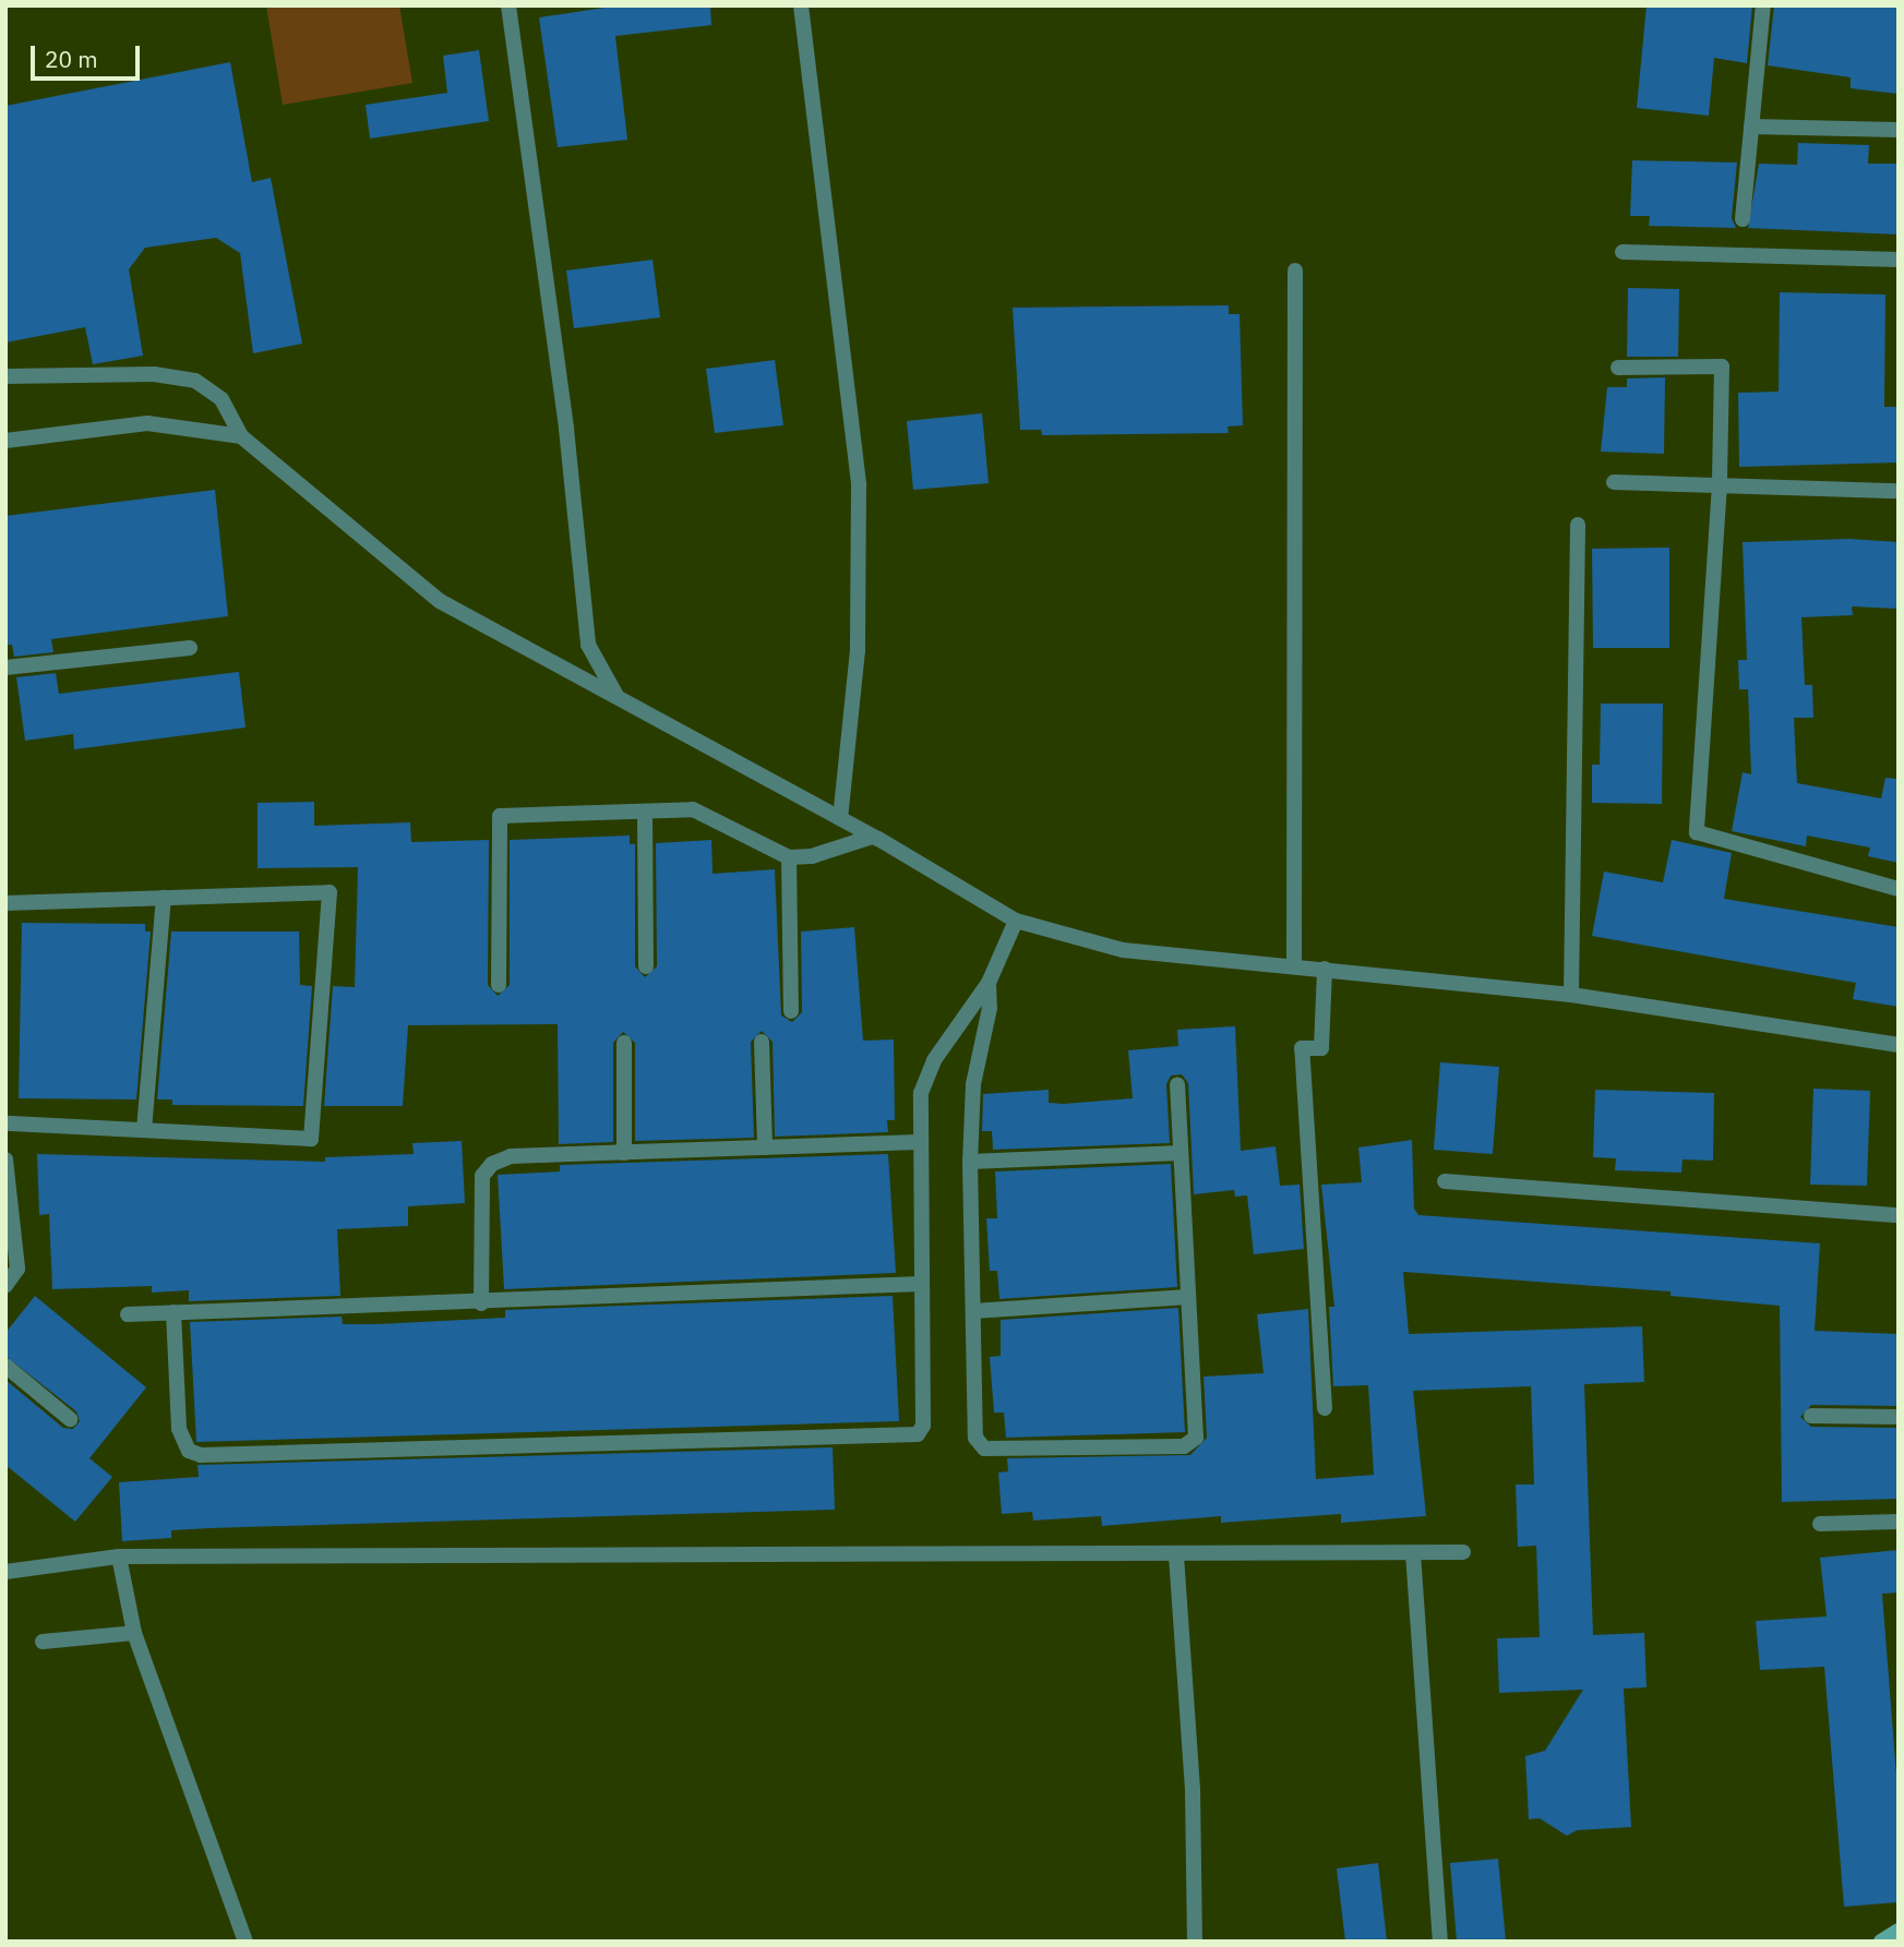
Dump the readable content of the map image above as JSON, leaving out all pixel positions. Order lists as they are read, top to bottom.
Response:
{
  "scale_bar": "20 m"
}
